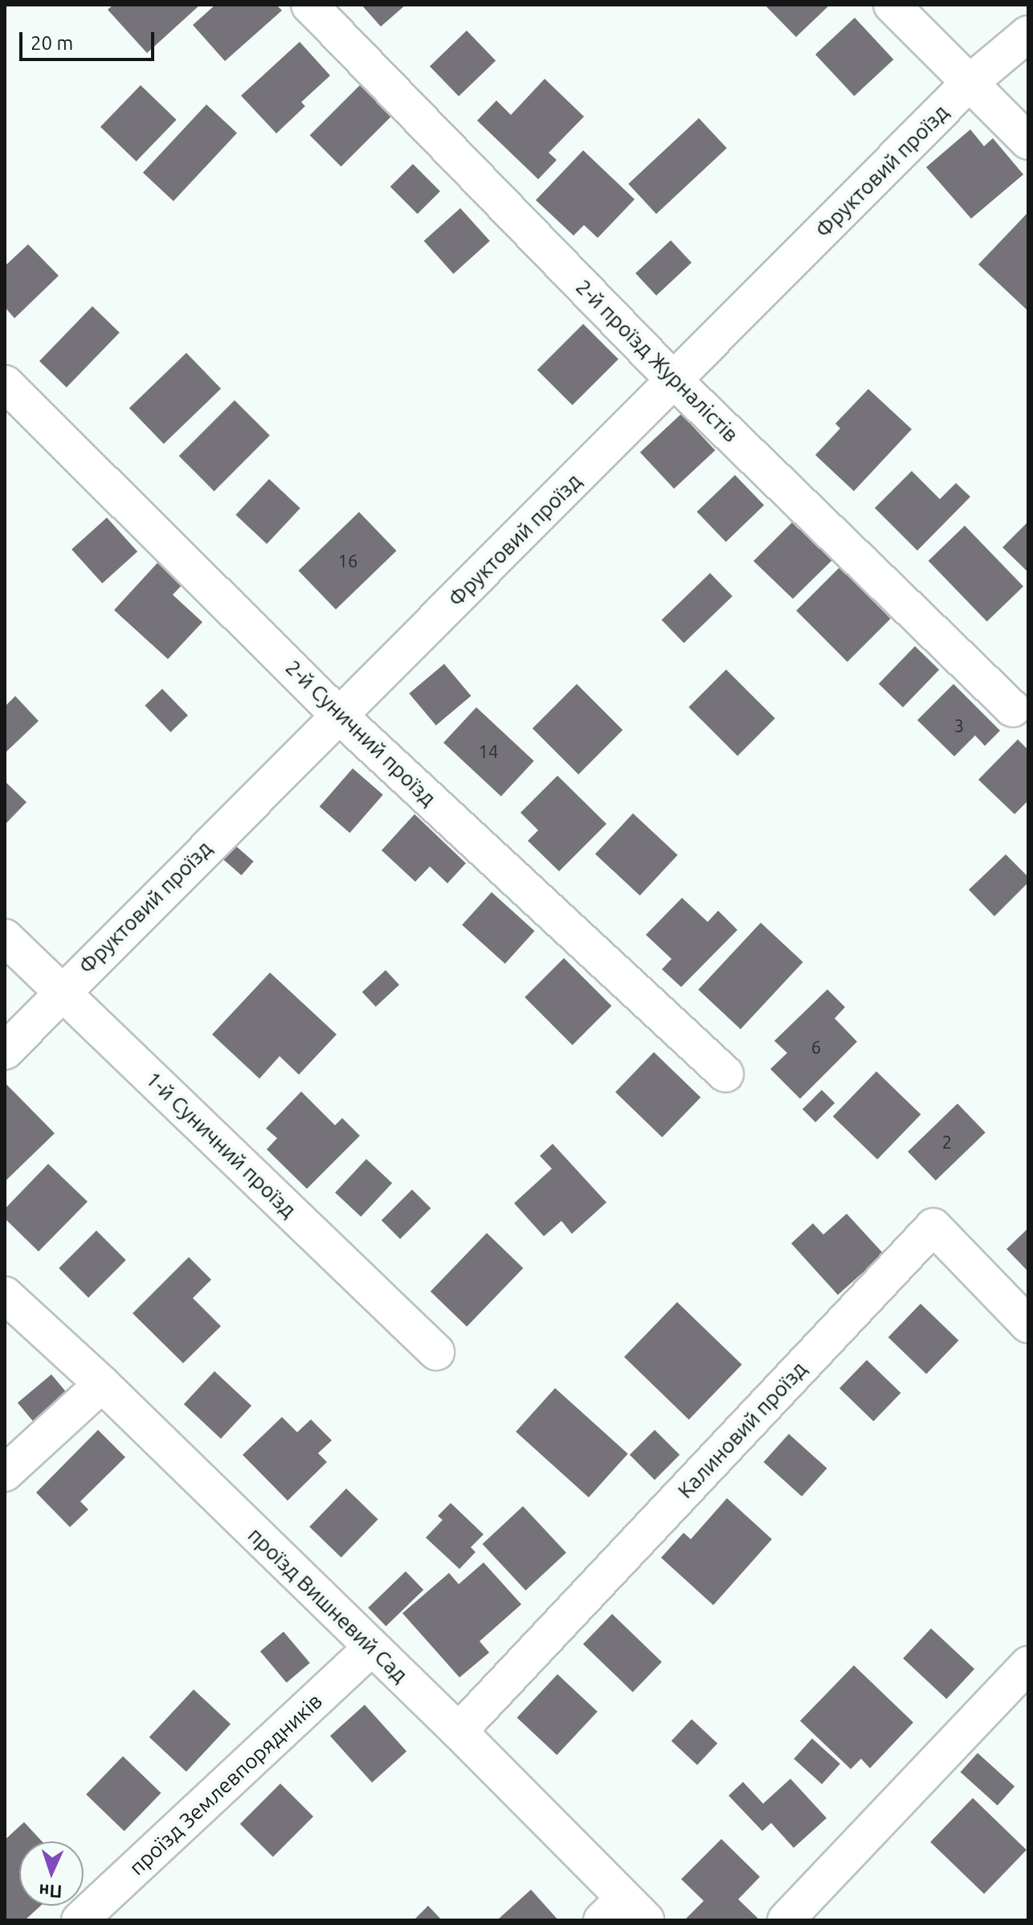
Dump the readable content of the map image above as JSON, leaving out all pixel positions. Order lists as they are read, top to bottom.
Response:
{
  "streets": {
    "street": [
      "Фруктовий проїзд",
      "2-й проїзд Журналістів",
      "2-й Суничний проїзд",
      "1-й Суничний проїзд",
      "Калиновий проїзд",
      "проїзд Вишневий Сад",
      "проїзд Землевпорядників"
    ]
  },
  "crossings": [
    ["Фруктовий проїзд", "2-й проїзд Журналістів"],
    ["Фруктовий проїзд", "2-й Суничний проїзд"],
    ["Фруктовий проїзд", "1-й Суничний проїзд"],
    ["Калиновий проїзд", "проїзд Вишневий Сад"],
    ["проїзд Вишневий Сад", "проїзд Землевпорядників"]
  ],
  "house_numbers": [
    "16",
    "3",
    "14",
    "6",
    "2"
  ],
  "scale_bar": "20 m",
  "north": "bottom"
}
